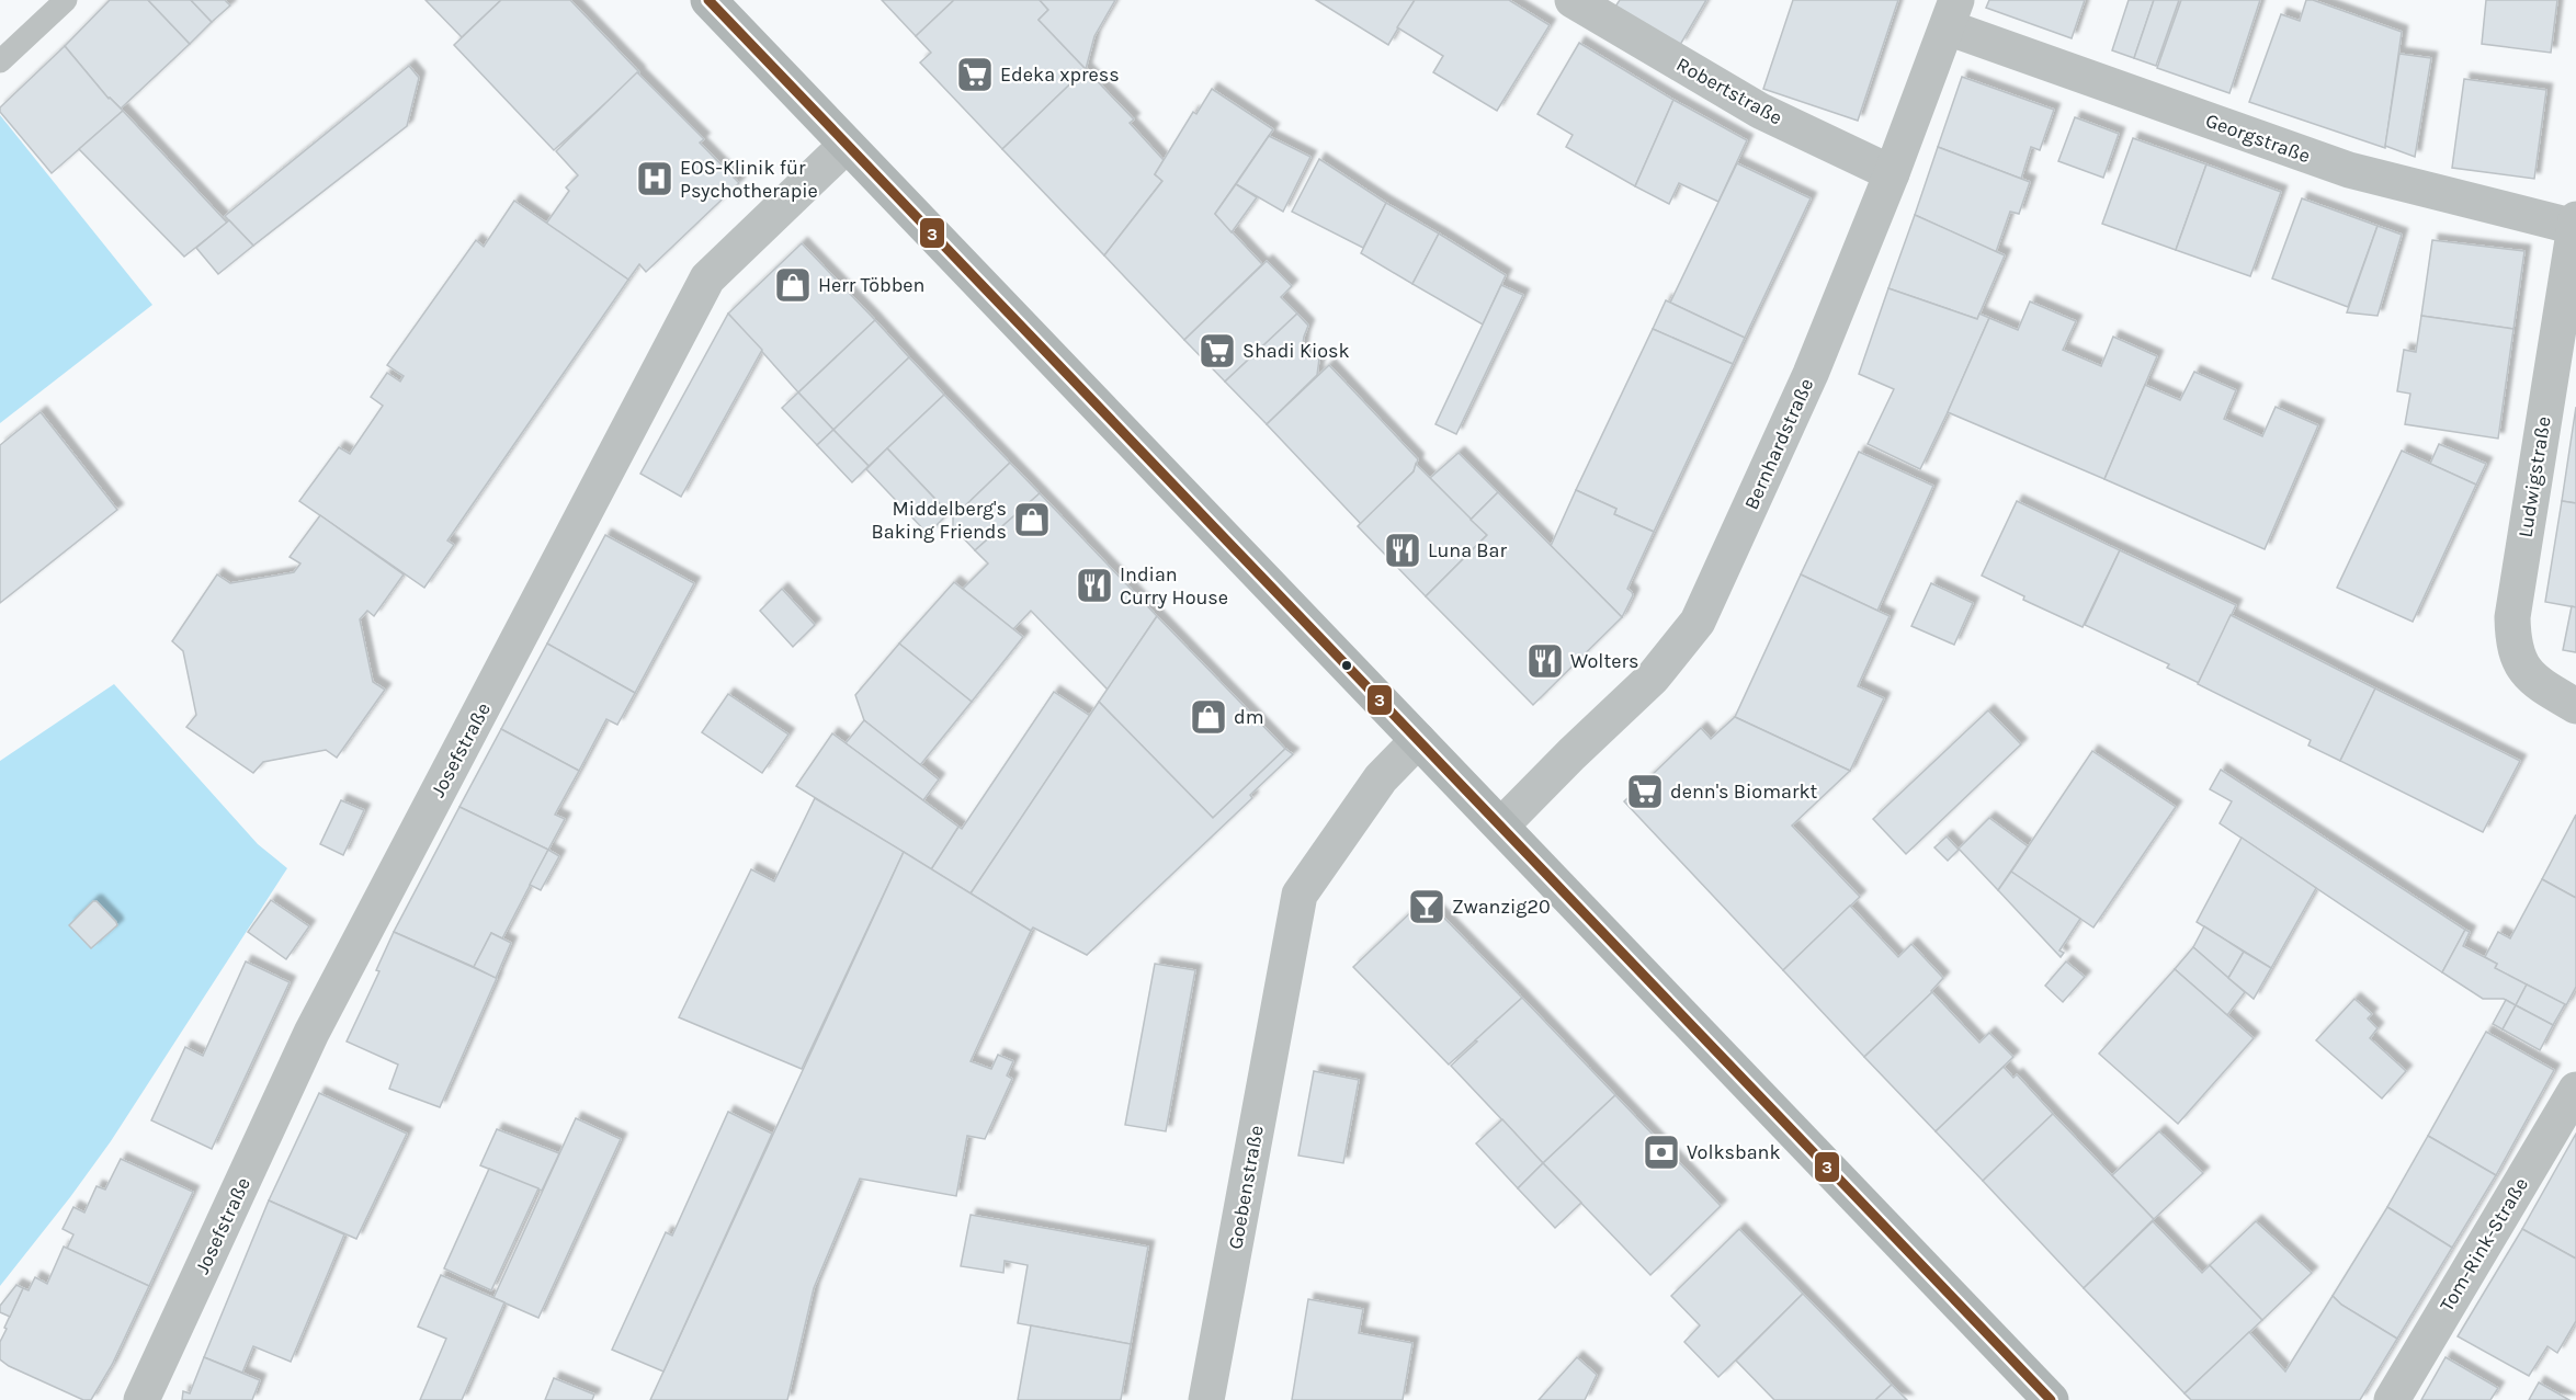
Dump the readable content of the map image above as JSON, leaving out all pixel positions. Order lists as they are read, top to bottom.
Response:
{
  "streets": {
    "street": [
      "Robertstraße",
      "Georgstraße",
      "Bernhardstraße",
      "Ludwigstraße",
      "Josefstraße",
      "Goebenstraße",
      "Tom-Rink-Straße"
    ]
  },
  "crossings": [
    ["Robertstraße", "Bernhardstraße"],
    ["Georgstraße", "Bernhardstraße"],
    ["Georgstraße", "Ludwigstraße"]
  ],
  "places": {
    "supermarket": ["Edeka xpress", "Shadi Kiosk", "denn's Biomarkt"],
    "hospital": ["EOS-Klinik für Psychotherapie"],
    "shop": ["Herr Többen", "Middelberg's Baking Friends", "dm"],
    "restaurant": ["Luna Bar", "Indian Curry House", "Wolters"],
    "bar": ["Zwanzig20"],
    "bank": ["Volksbank"]
  },
  "lines": ["transit line 3"]
}
